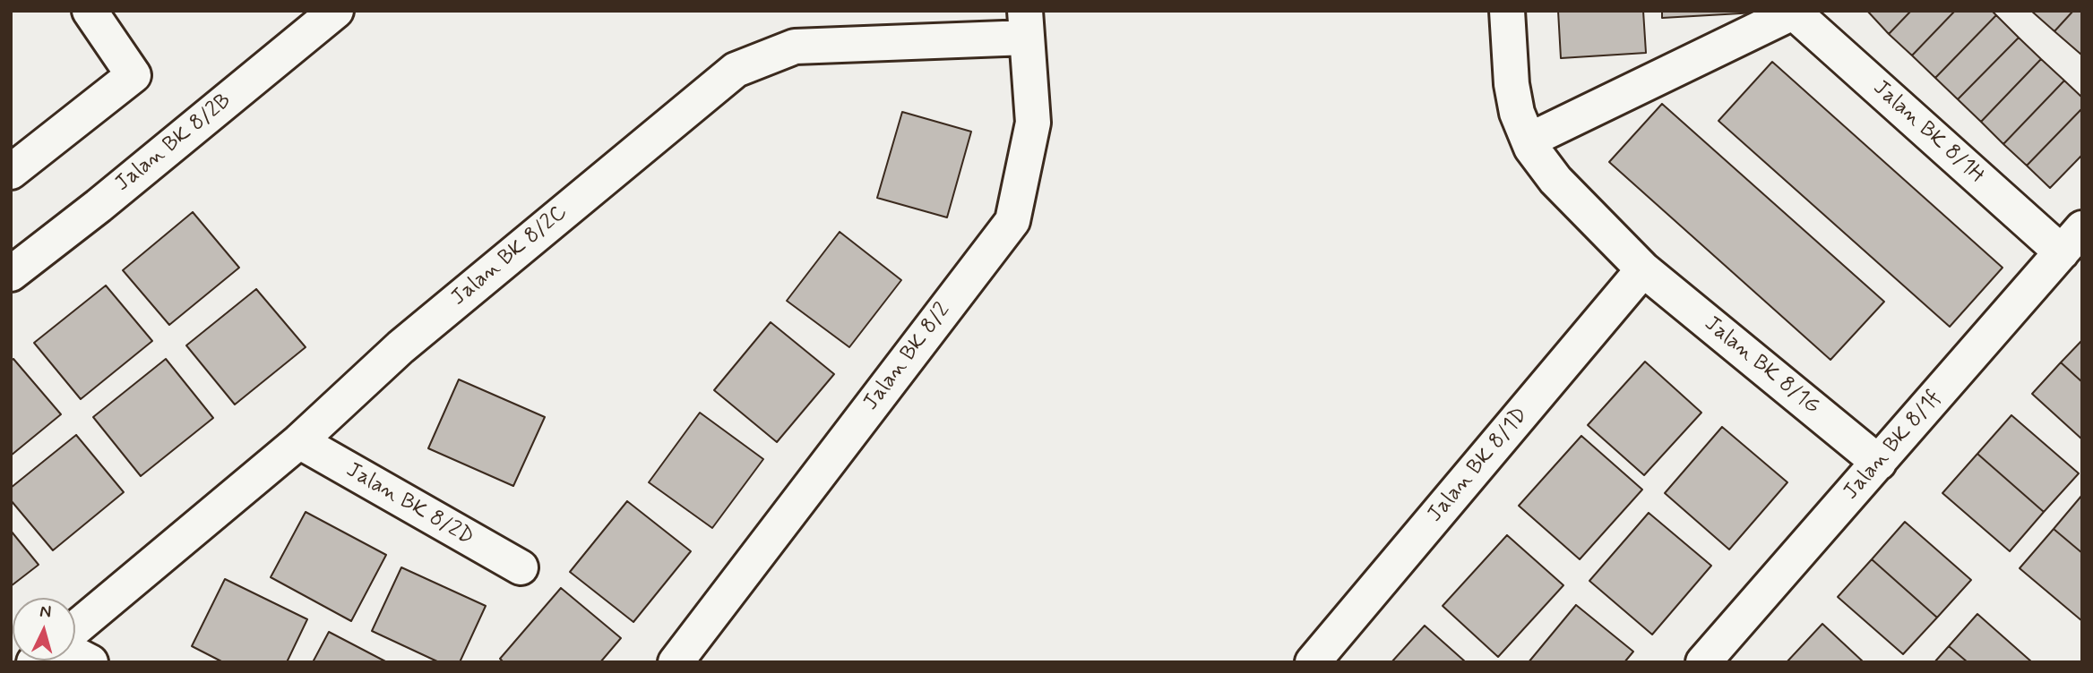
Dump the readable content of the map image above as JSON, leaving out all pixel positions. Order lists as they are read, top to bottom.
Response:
{
  "streets": {
    "street": [
      "Jalan BK 8/1H",
      "Jalan BK 8/2B",
      "Jalan BK 8/2C",
      "Jalan BK 8/2",
      "Jalan BK 8/1G",
      "Jalan BK 8/1f",
      "Jalan BK 8/1D",
      "Jalan BK 8/2D"
    ]
  },
  "crossings": [
    ["Jalan BK 8/1H", "Jalan BK 8/1f"],
    ["Jalan BK 8/2C", "Jalan BK 8/2"],
    ["Jalan BK 8/2C", "Jalan BK 8/2D"],
    ["Jalan BK 8/1G", "Jalan BK 8/1f"],
    ["Jalan BK 8/1G", "Jalan BK 8/1D"]
  ],
  "north": "top"
}
